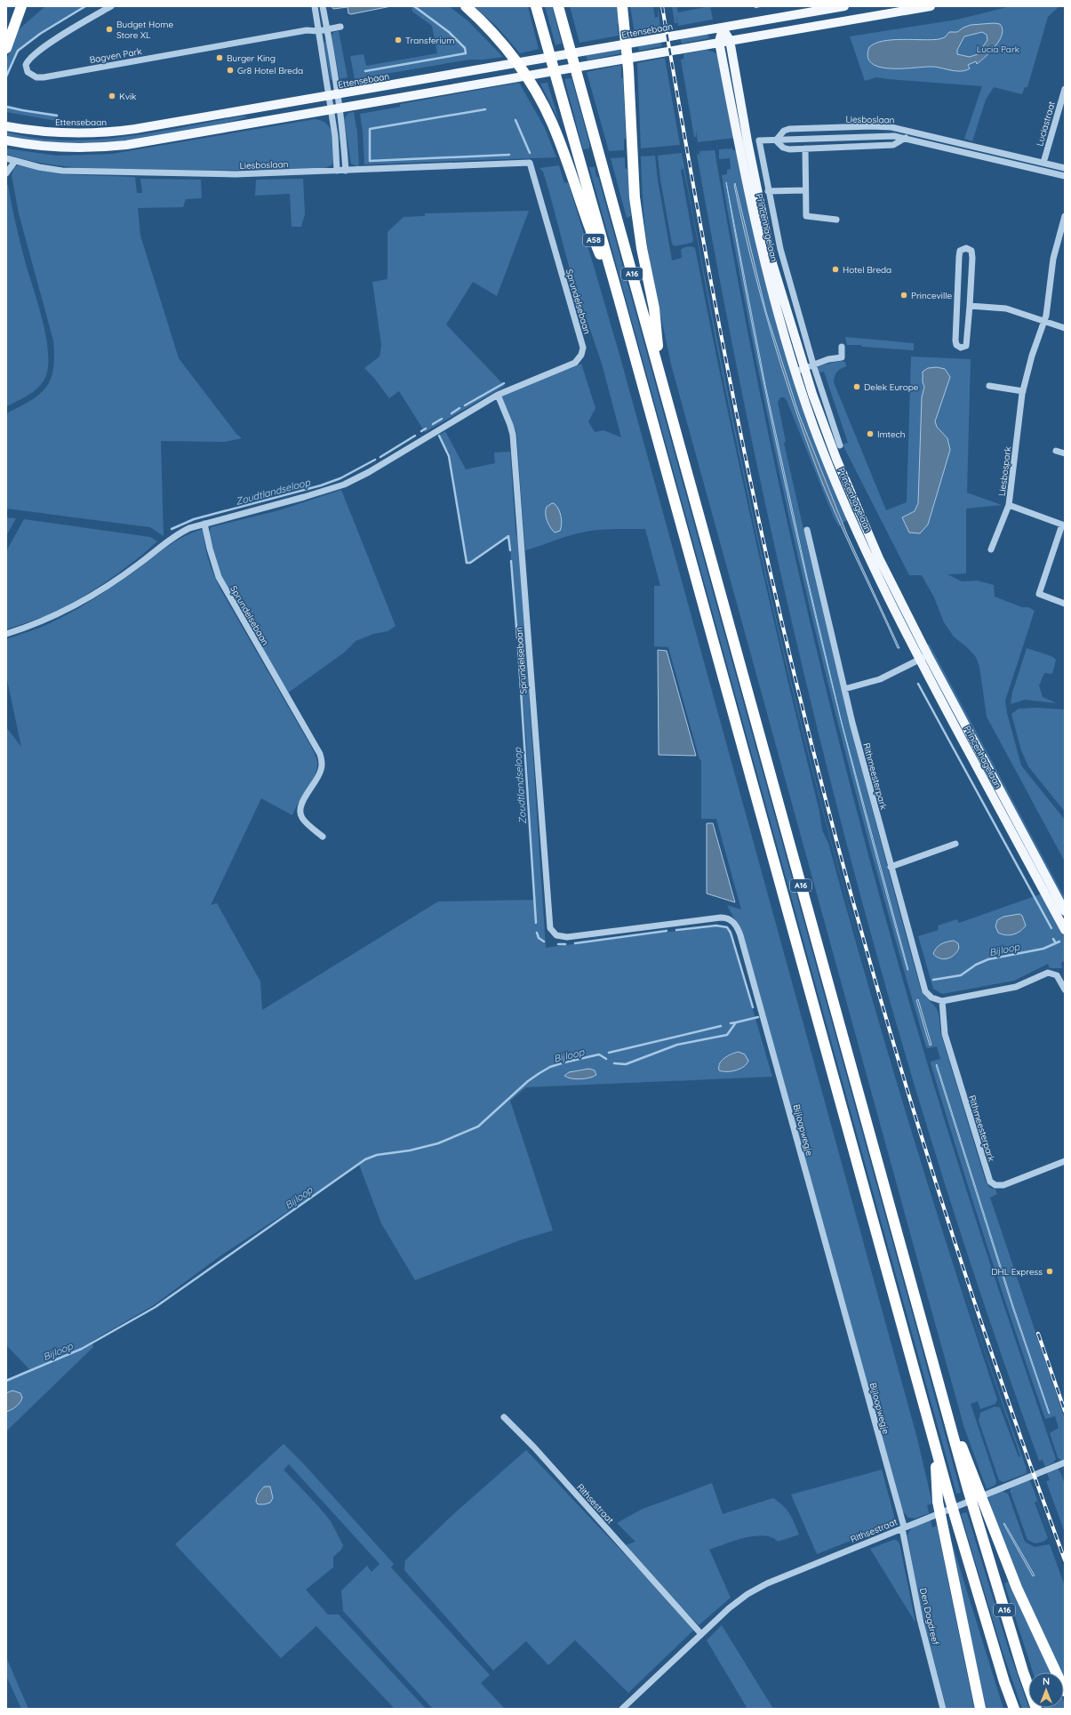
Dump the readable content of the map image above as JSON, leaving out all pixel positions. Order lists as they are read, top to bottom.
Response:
{
  "streets": {
    "highway": ["A58", "A16"],
    "main road": ["Ettensebaan", "Princenhagelaan"],
    "street": [
      "Bagven Park",
      "Liesboslaan",
      "Luciastraat",
      "Sprundelsebaan",
      "Liesbospark",
      "Rithmeesterpark",
      "Bijloopwegje",
      "Rithsestraat",
      "Den Dogdreef"
    ]
  },
  "crossings": [
    ["Liesboslaan", "Luciastraat"],
    ["Liesboslaan", "Princenhagelaan"],
    ["Liesboslaan", "Sprundelsebaan"],
    ["A58", "A16"],
    ["Sprundelsebaan", "Bijloopwegje"],
    ["Bijloopwegje", "Rithsestraat"],
    ["Bijloopwegje", "Den Dogdreef"],
    ["Rithsestraat", "Den Dogdreef"]
  ],
  "water": ["Zoudtlandseloop", "Bijloop"],
  "parks": ["Lucia Park"],
  "places": [
    "Budget Home Store XL",
    "Transferium",
    "Burger King",
    "Gr8 Hotel Breda",
    "Kvik",
    "Hotel Breda",
    "Princeville",
    "Delek Europe",
    "Imtech",
    "DHL Express"
  ],
  "north": "top"
}
